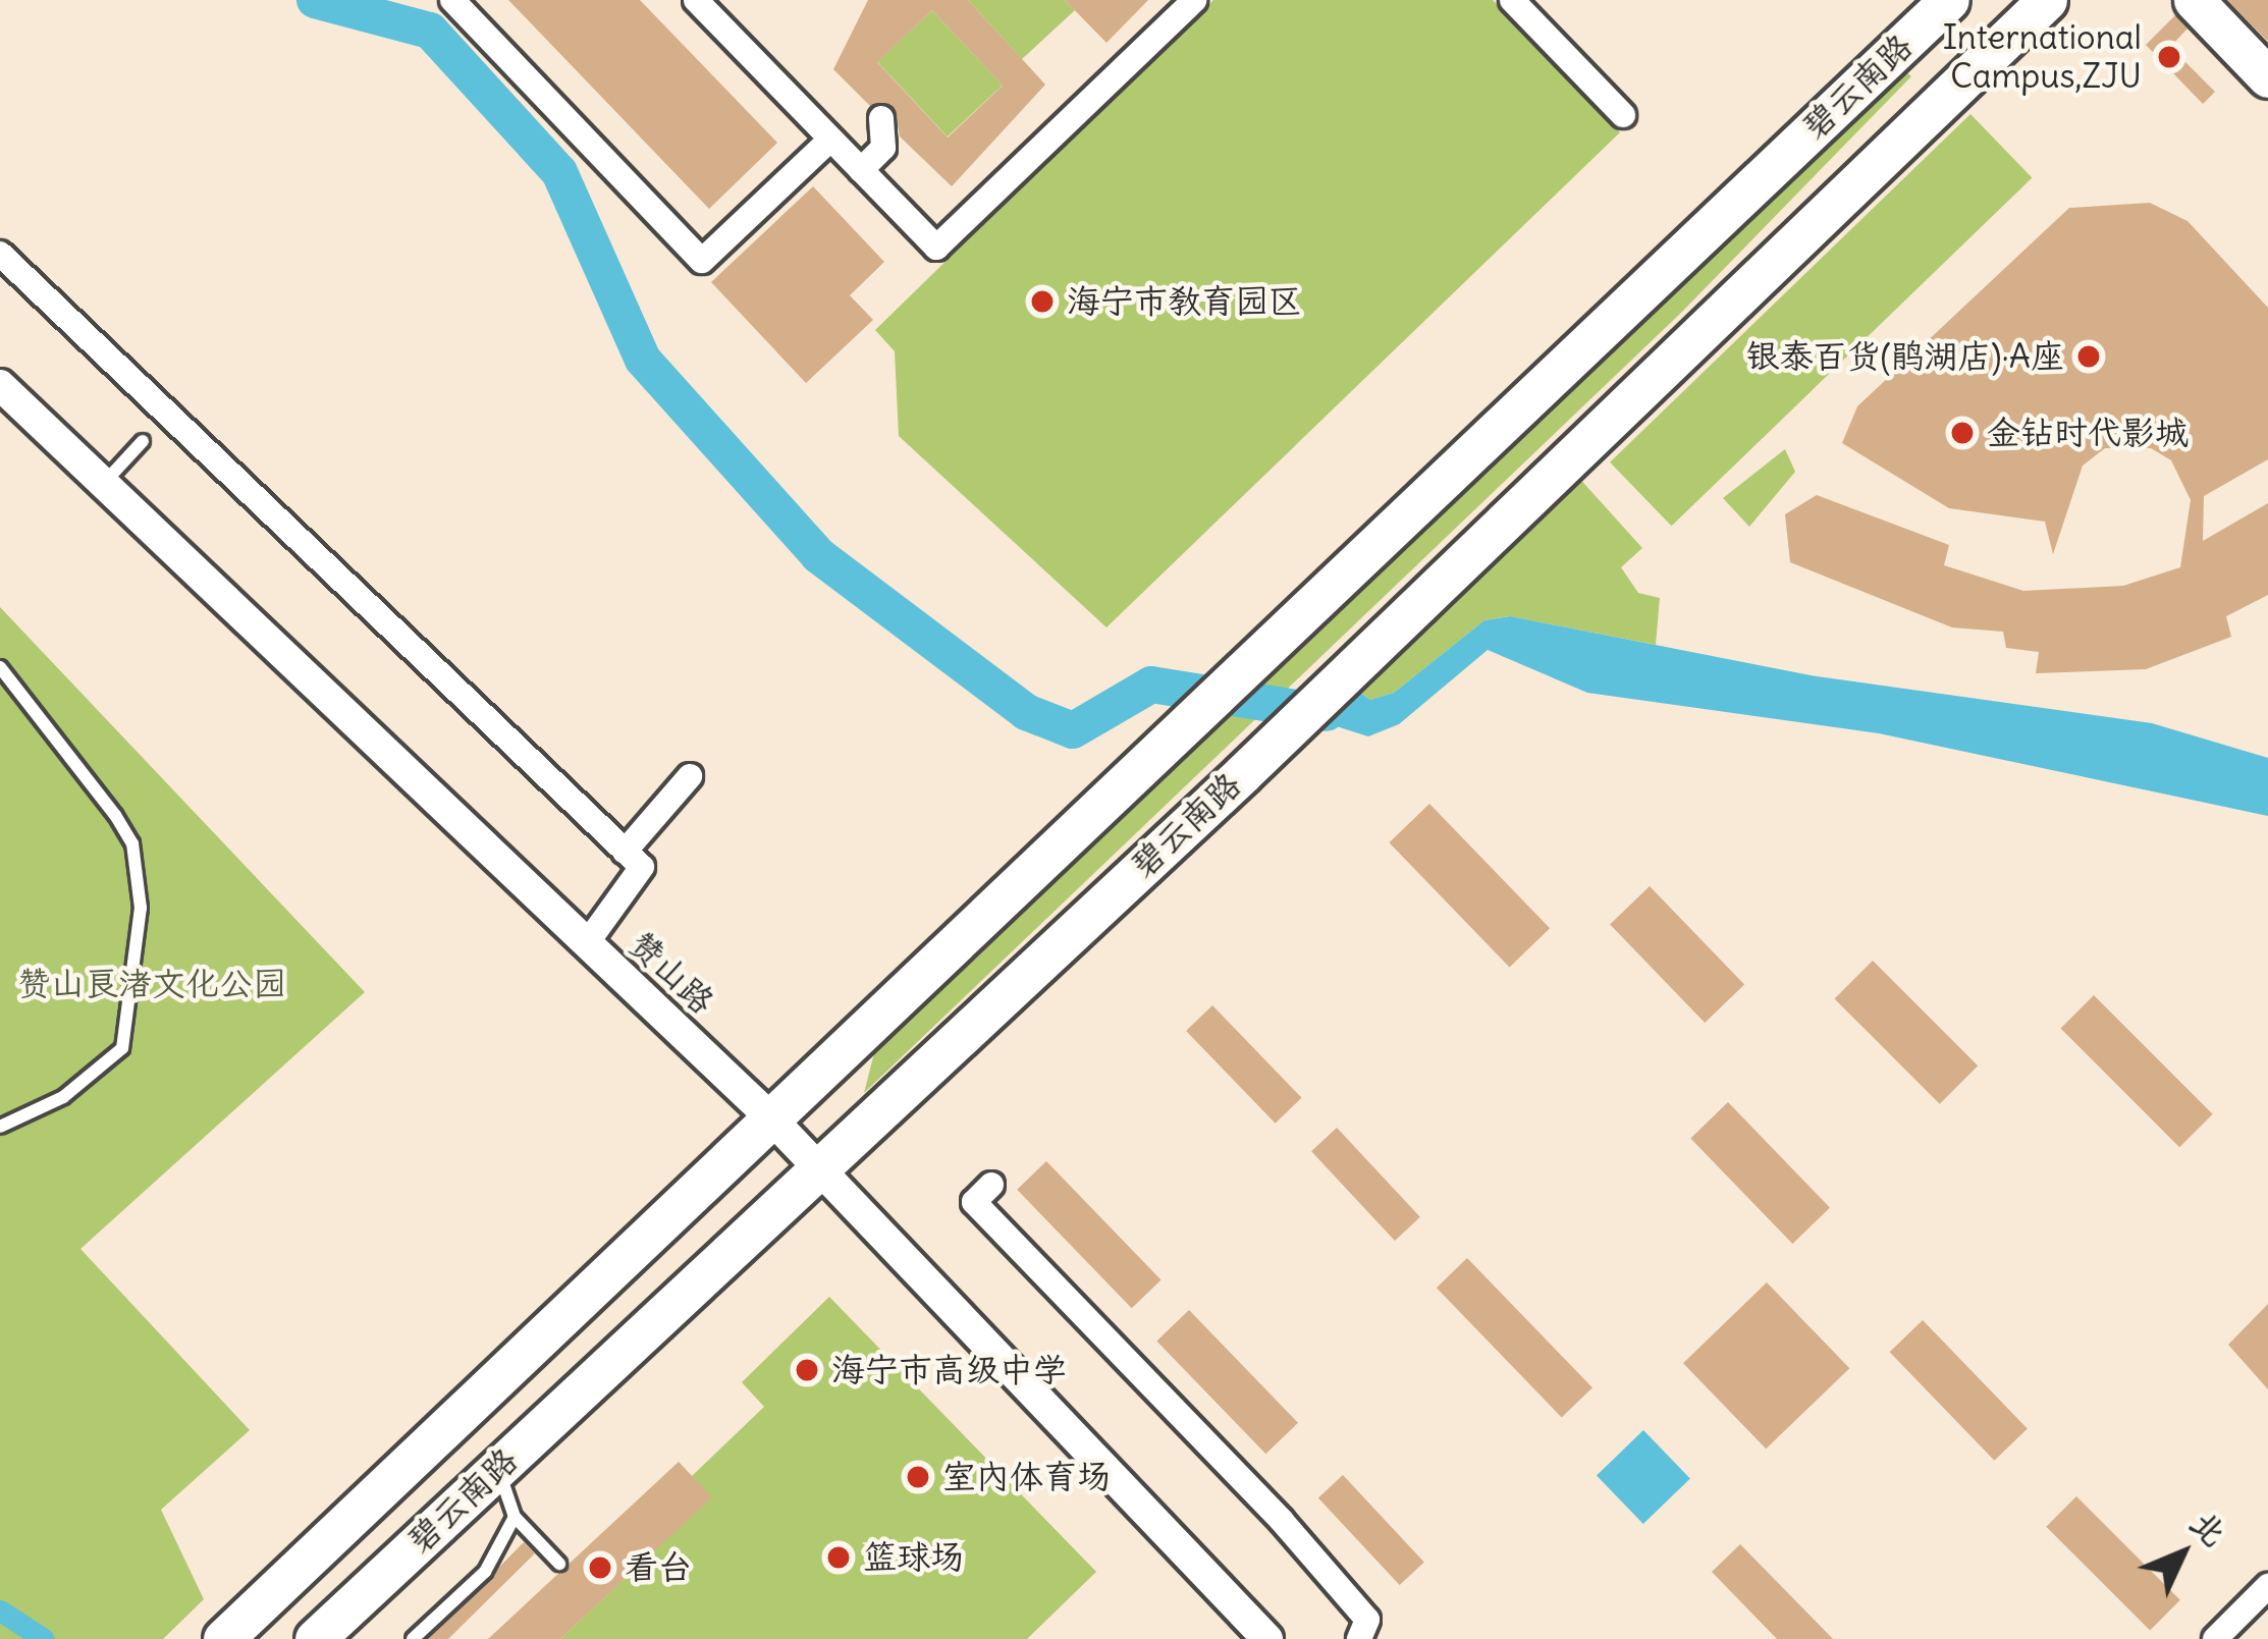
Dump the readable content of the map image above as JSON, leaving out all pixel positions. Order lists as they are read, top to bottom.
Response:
{
  "streets": {
    "main road": ["碧云南路"],
    "street": ["赞山路"]
  },
  "crossings": [
    ["碧云南路", "赞山路"]
  ],
  "parks": ["赞山良渚文化公园"],
  "places": [
    "International Campus,ZJU",
    "海宁市教育园区",
    "银泰百货(鹃湖店)·A座",
    "金钻时代影城",
    "海宁市高级中学",
    "室内体育场",
    "篮球场",
    "看台"
  ],
  "north": "top right"
}
